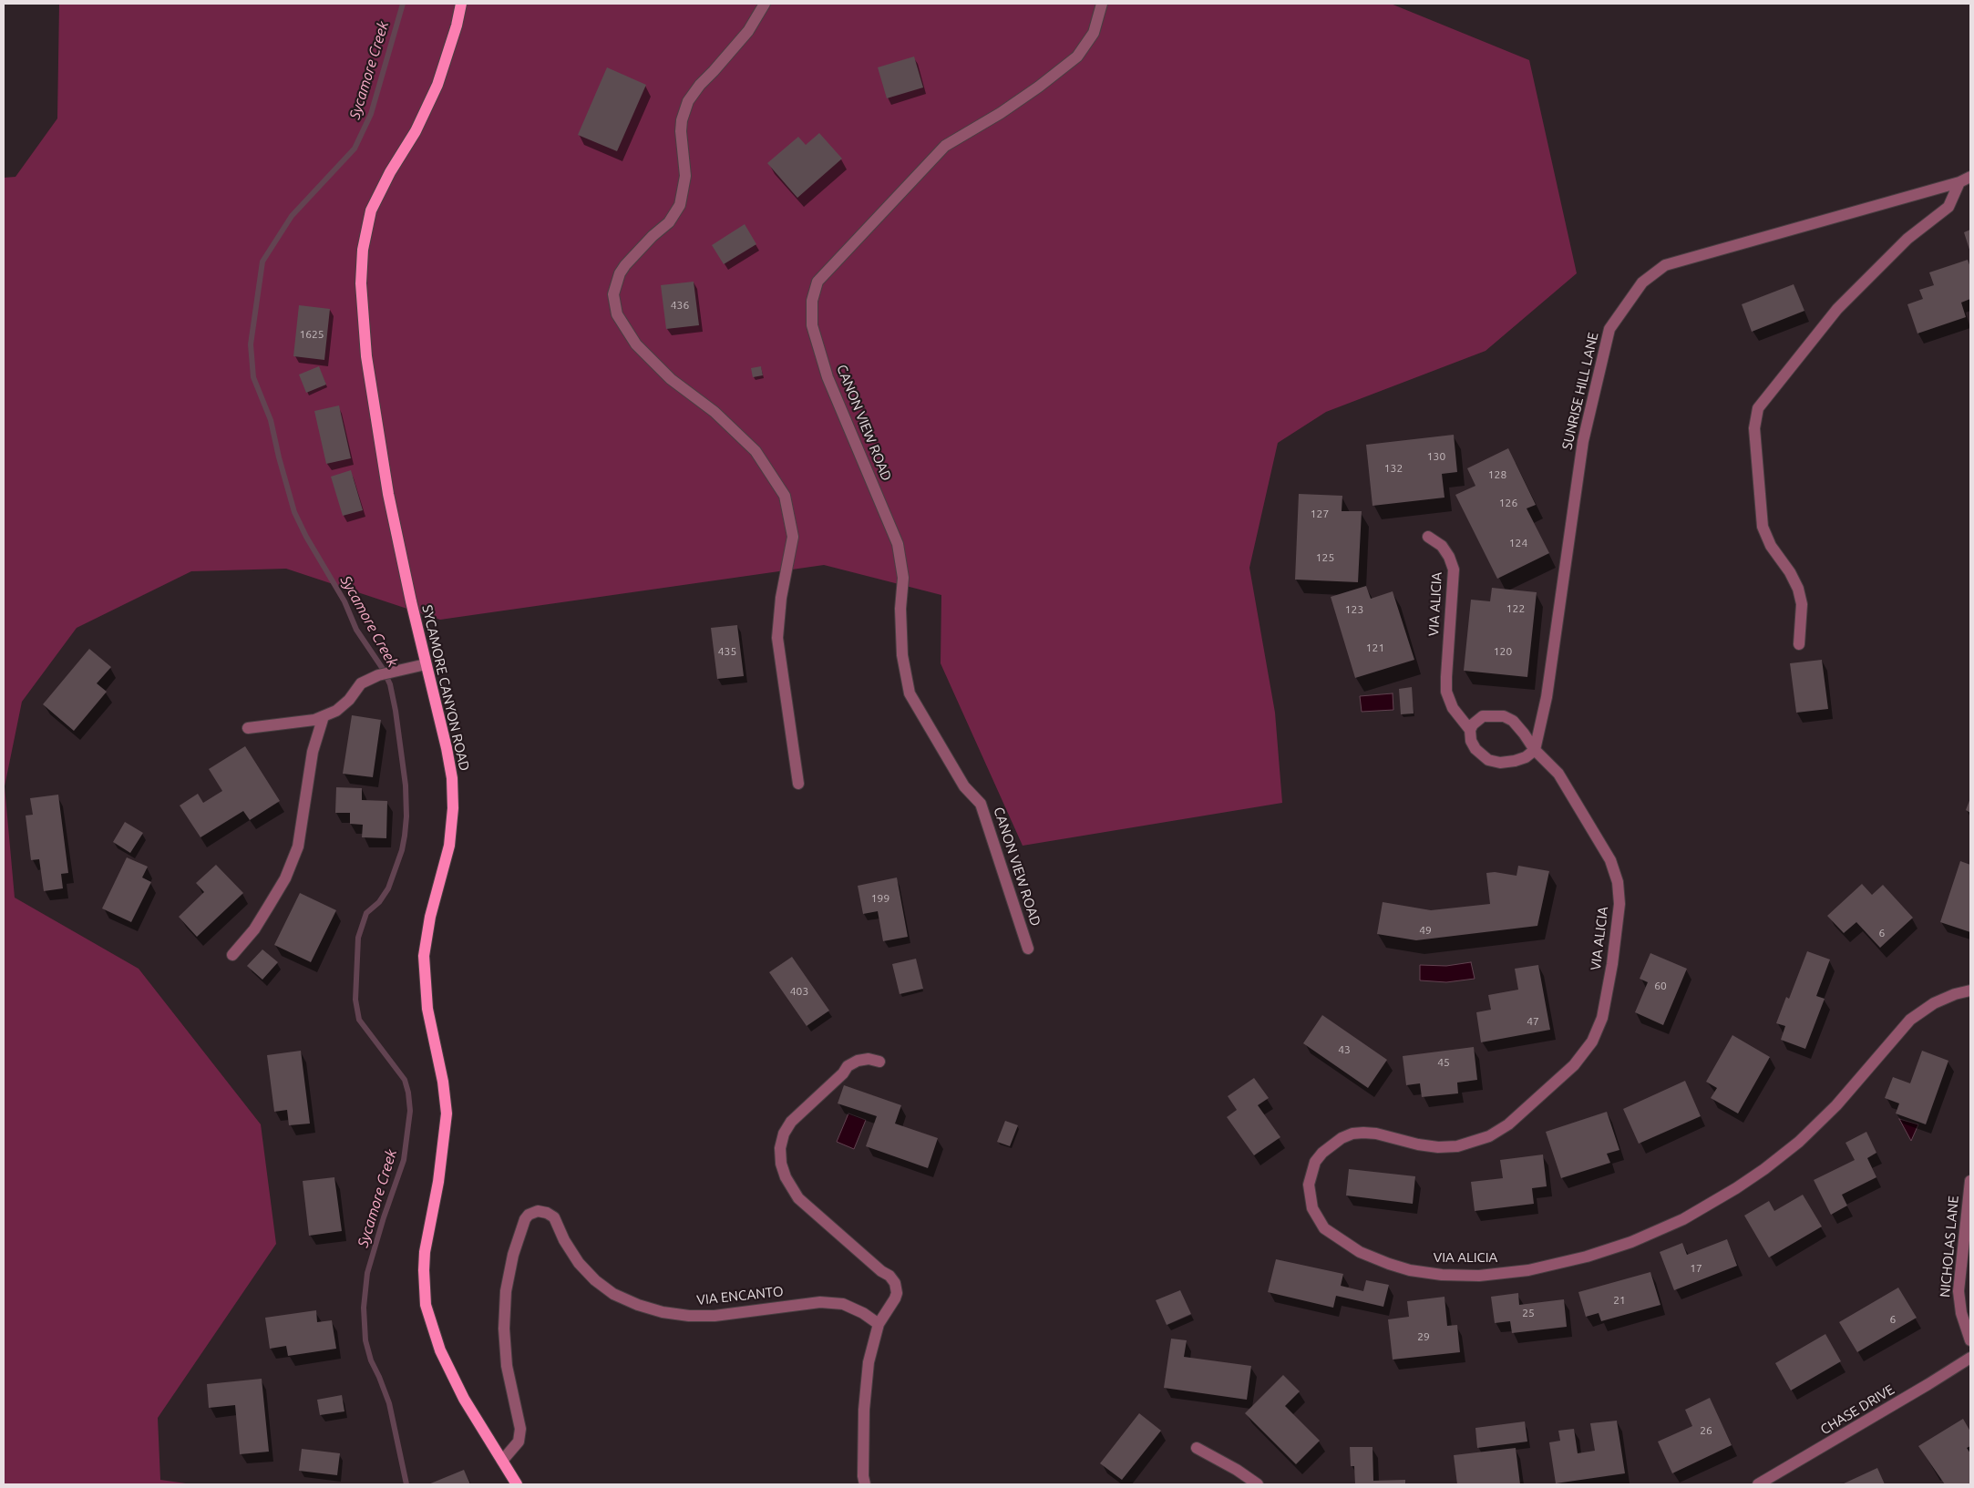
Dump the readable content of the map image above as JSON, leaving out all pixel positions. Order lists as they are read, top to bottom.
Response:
{
  "streets": {
    "main road": ["SYCAMORE CANYON ROAD"],
    "street": [
      "SUNRISE HILL LANE",
      "CANON VIEW ROAD",
      "VIA ALICIA",
      "NICHOLAS LANE",
      "VIA ENCANTO",
      "CHASE DRIVE"
    ]
  },
  "crossings": [
    ["SUNRISE HILL LANE", "VIA ALICIA"],
    ["SYCAMORE CANYON ROAD", "VIA ENCANTO"]
  ],
  "water": ["Sycamore Creek"],
  "house_numbers": [
    "436",
    "1625",
    "130",
    "132",
    "128",
    "126",
    "127",
    "124",
    "125",
    "122",
    "123",
    "121",
    "435",
    "120",
    "199",
    "49",
    "6",
    "60",
    "403",
    "47",
    "43",
    "45",
    "17",
    "21",
    "25",
    "6",
    "29",
    "26"
  ]
}
